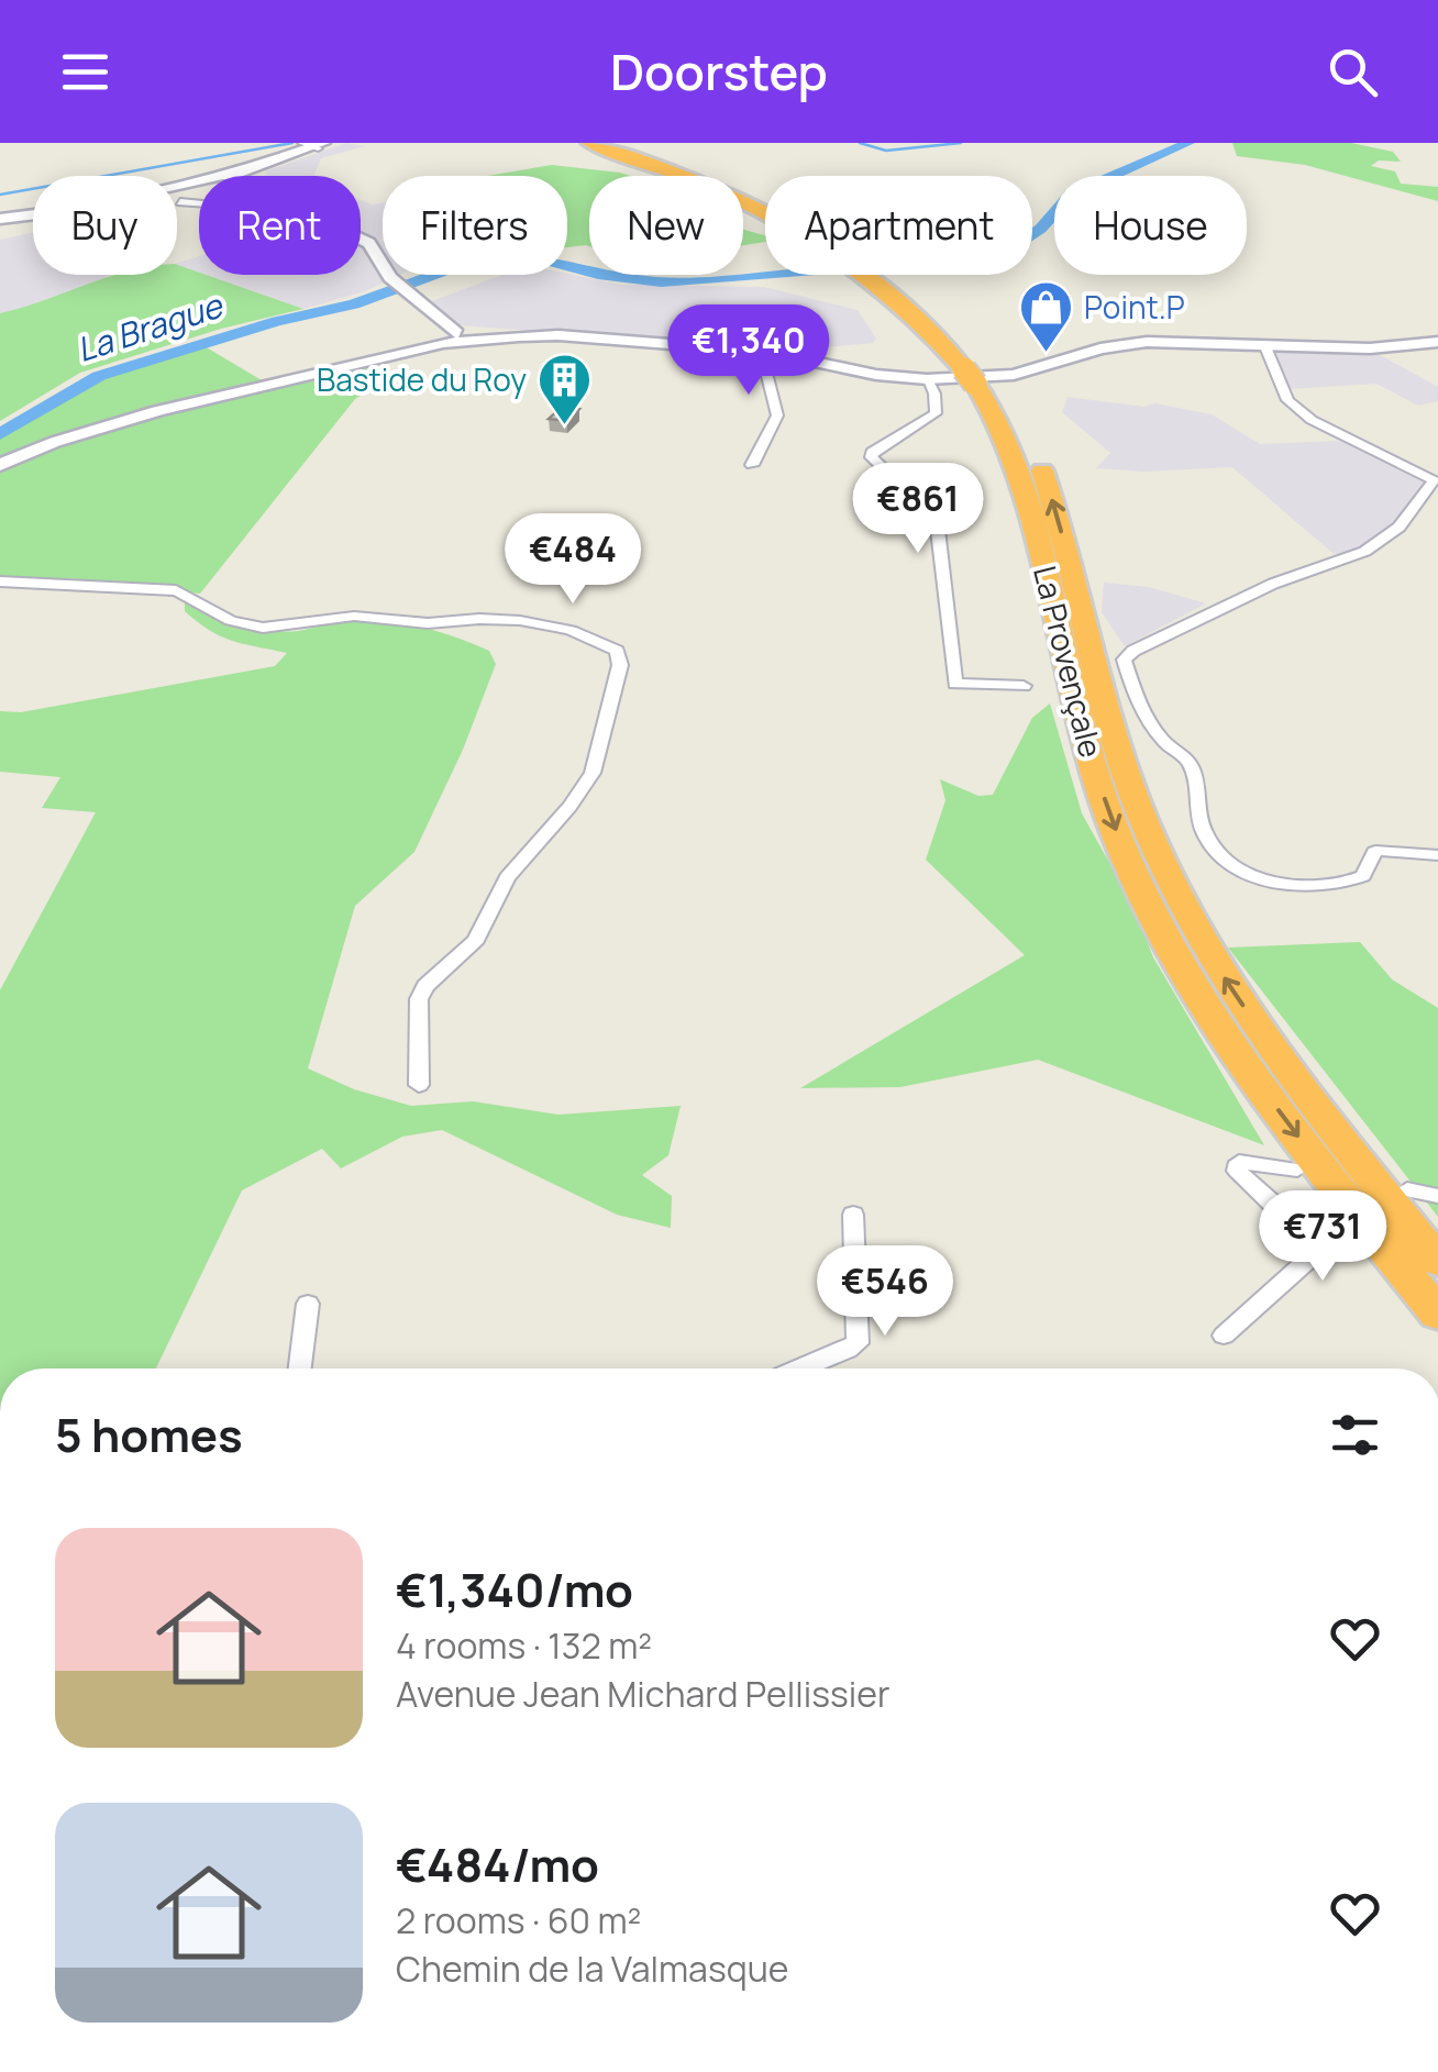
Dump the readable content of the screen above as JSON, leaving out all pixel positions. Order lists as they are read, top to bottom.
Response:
{
  "streets": {
    "highway": ["La Provençale"]
  },
  "water": ["La Brague"],
  "places": {
    "shop": ["Point.P"],
    "building": ["Bastide du Roy"]
  },
  "page": {
    "header": "Doorstep",
    "chip": [
      "Buy",
      "Rent",
      "Filters",
      "New",
      "Apartment",
      "House"
    ],
    "price": [
      "€1,340",
      "€861",
      "€484",
      "€731",
      "€546"
    ],
    "heading": "5 homes",
    "list": [
      {
        "name": "€1,340/mo",
        "note": "4 rooms · 132 m² · Avenue Jean Michard Pellissier"
      },
      {
        "name": "€484/mo",
        "note": "2 rooms · 60 m² · Chemin de la Valmasque"
      }
    ]
  }
}
